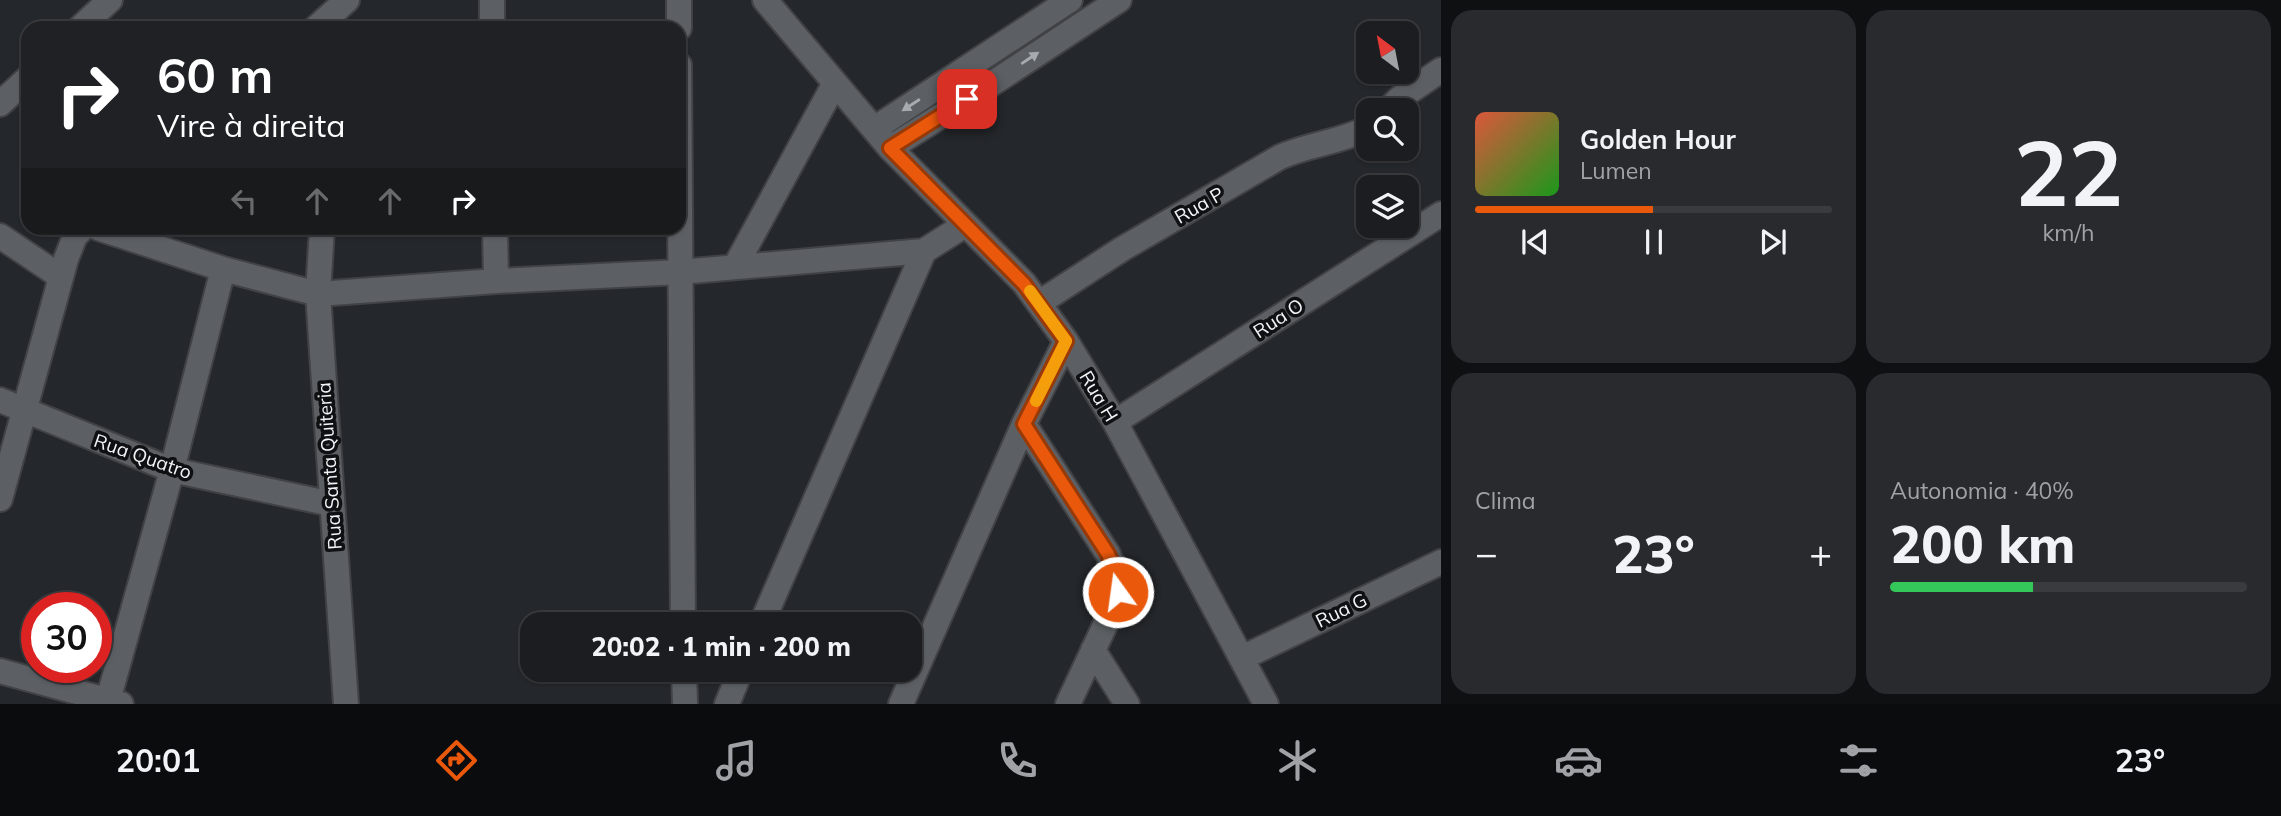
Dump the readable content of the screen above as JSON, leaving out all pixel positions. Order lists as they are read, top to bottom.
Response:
{
  "streets": {
    "street": [
      "Rua P",
      "Rua O",
      "Rua H",
      "Rua Quatro",
      "Rua Santa Quiteria",
      "Rua G"
    ]
  },
  "crossings": [
    ["Rua P", "Rua H"],
    ["Rua O", "Rua H"],
    ["Rua H", "Rua G"],
    ["Rua Quatro", "Rua Santa Quiteria"]
  ],
  "north": "top left",
  "page": {
    "tile": [
      ["22", "km/h"],
      "Clima",
      ["Autonomia · 40%", "200 km"]
    ],
    "turn": ["60 m", "Vire à direita"],
    "song": ["Golden Hour", "Lumen"],
    "heat": ["−", "23°", "+"],
    "limit": "30",
    "trip": "20:02 · 1 min · 200 m",
    "tabs": ["20:01", "23°"]
  }
}
